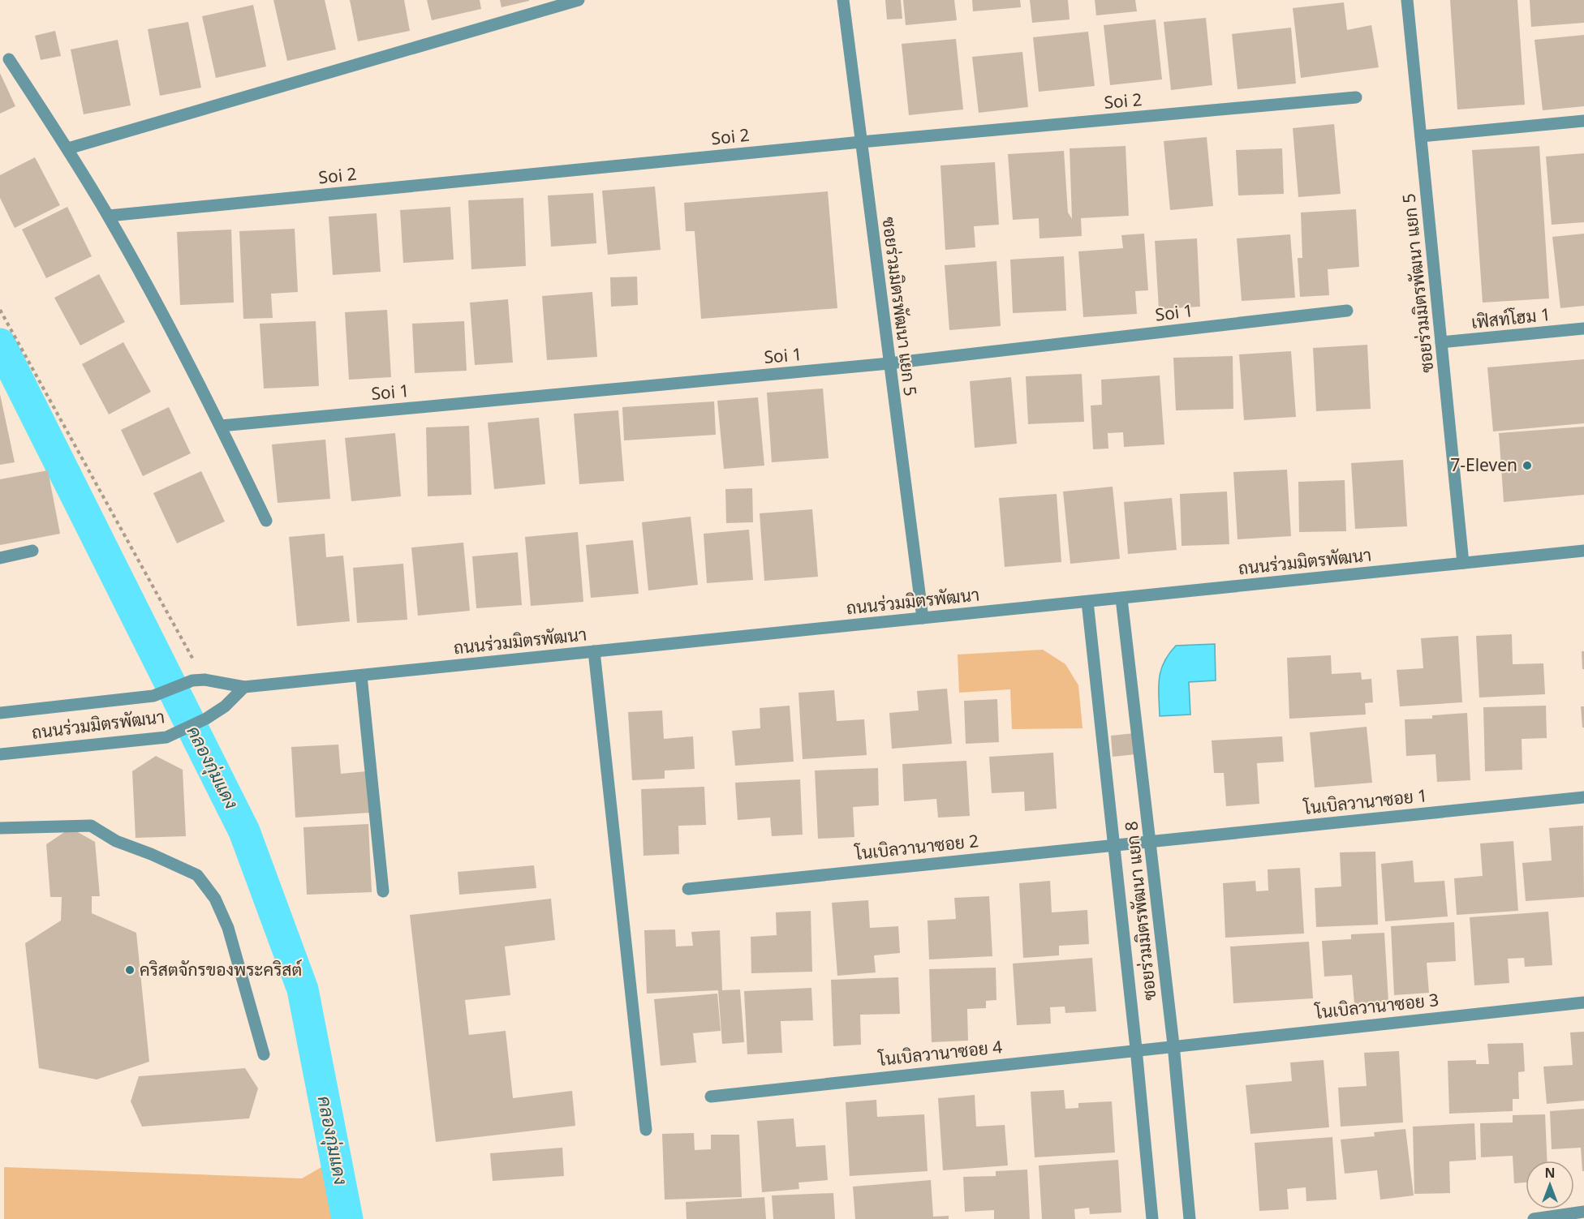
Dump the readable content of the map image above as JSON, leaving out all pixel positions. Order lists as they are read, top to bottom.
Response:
{
  "streets": {
    "street": [
      "Soi 2",
      "ซอยร่วมมิตรพัฒนา แยก 5",
      "Soi 1",
      "เฟิสท์โฮม 1",
      "ถนนร่วมมิตรพัฒนา",
      "โนเบิลวานาซอย 1",
      "โนเบิลวานาซอย 2",
      "ซอยร่วมมิตรพัฒนา แยก 8",
      "โนเบิลวานาซอย 3",
      "โนเบิลวานาซอย 4"
    ]
  },
  "crossings": [
    ["Soi 2", "ซอยร่วมมิตรพัฒนา แยก 5"],
    ["ซอยร่วมมิตรพัฒนา แยก 5", "Soi 1"],
    ["ซอยร่วมมิตรพัฒนา แยก 5", "เฟิสท์โฮม 1"],
    ["ซอยร่วมมิตรพัฒนา แยก 5", "ถนนร่วมมิตรพัฒนา"],
    ["ถนนร่วมมิตรพัฒนา", "ซอยร่วมมิตรพัฒนา แยก 8"],
    ["โนเบิลวานาซอย 1", "โนเบิลวานาซอย 2"],
    ["โนเบิลวานาซอย 1", "ซอยร่วมมิตรพัฒนา แยก 8"],
    ["โนเบิลวานาซอย 2", "ซอยร่วมมิตรพัฒนา แยก 8"],
    ["ซอยร่วมมิตรพัฒนา แยก 8", "โนเบิลวานาซอย 3"],
    ["ซอยร่วมมิตรพัฒนา แยก 8", "โนเบิลวานาซอย 4"],
    ["โนเบิลวานาซอย 3", "โนเบิลวานาซอย 4"]
  ],
  "water": ["คลองกุ่มแดง"],
  "places": ["7-Eleven", "คริสตจักรของพระคริสต์"],
  "north": "top"
}
